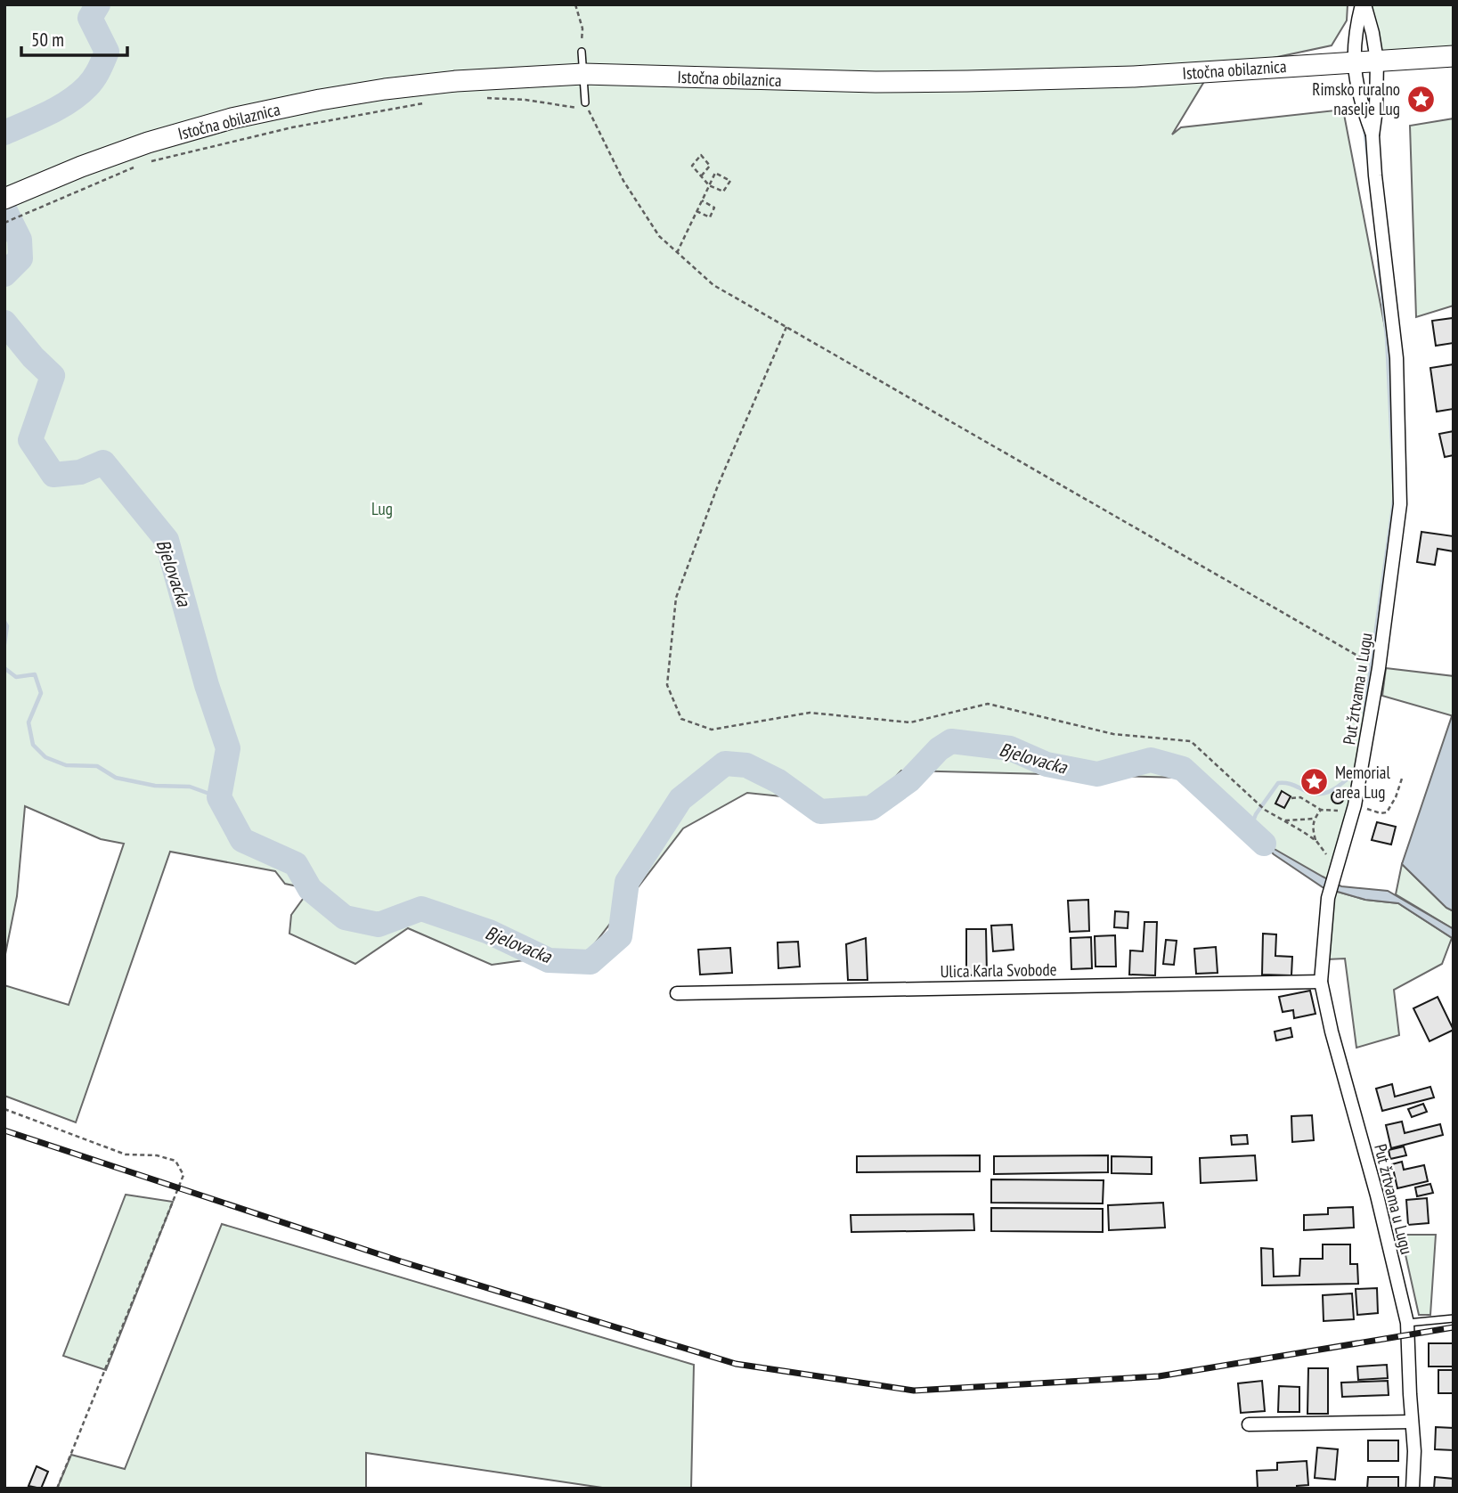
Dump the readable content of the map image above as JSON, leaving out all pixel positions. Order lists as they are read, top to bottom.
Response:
{
  "streets": {
    "main road": ["Istočna obilaznica"],
    "street": ["Put žrtvama u Lugu", "Ulica Karla Svobode"]
  },
  "crossings": [
    ["Istočna obilaznica", "Put žrtvama u Lugu"],
    ["Put žrtvama u Lugu", "Ulica Karla Svobode"]
  ],
  "water": ["Bjelovacka"],
  "parks": ["Lug"],
  "places": {
    "place": ["Rimsko ruralno naselje Lug", "Memorial area Lug"]
  },
  "scale_bar": "50 m"
}
